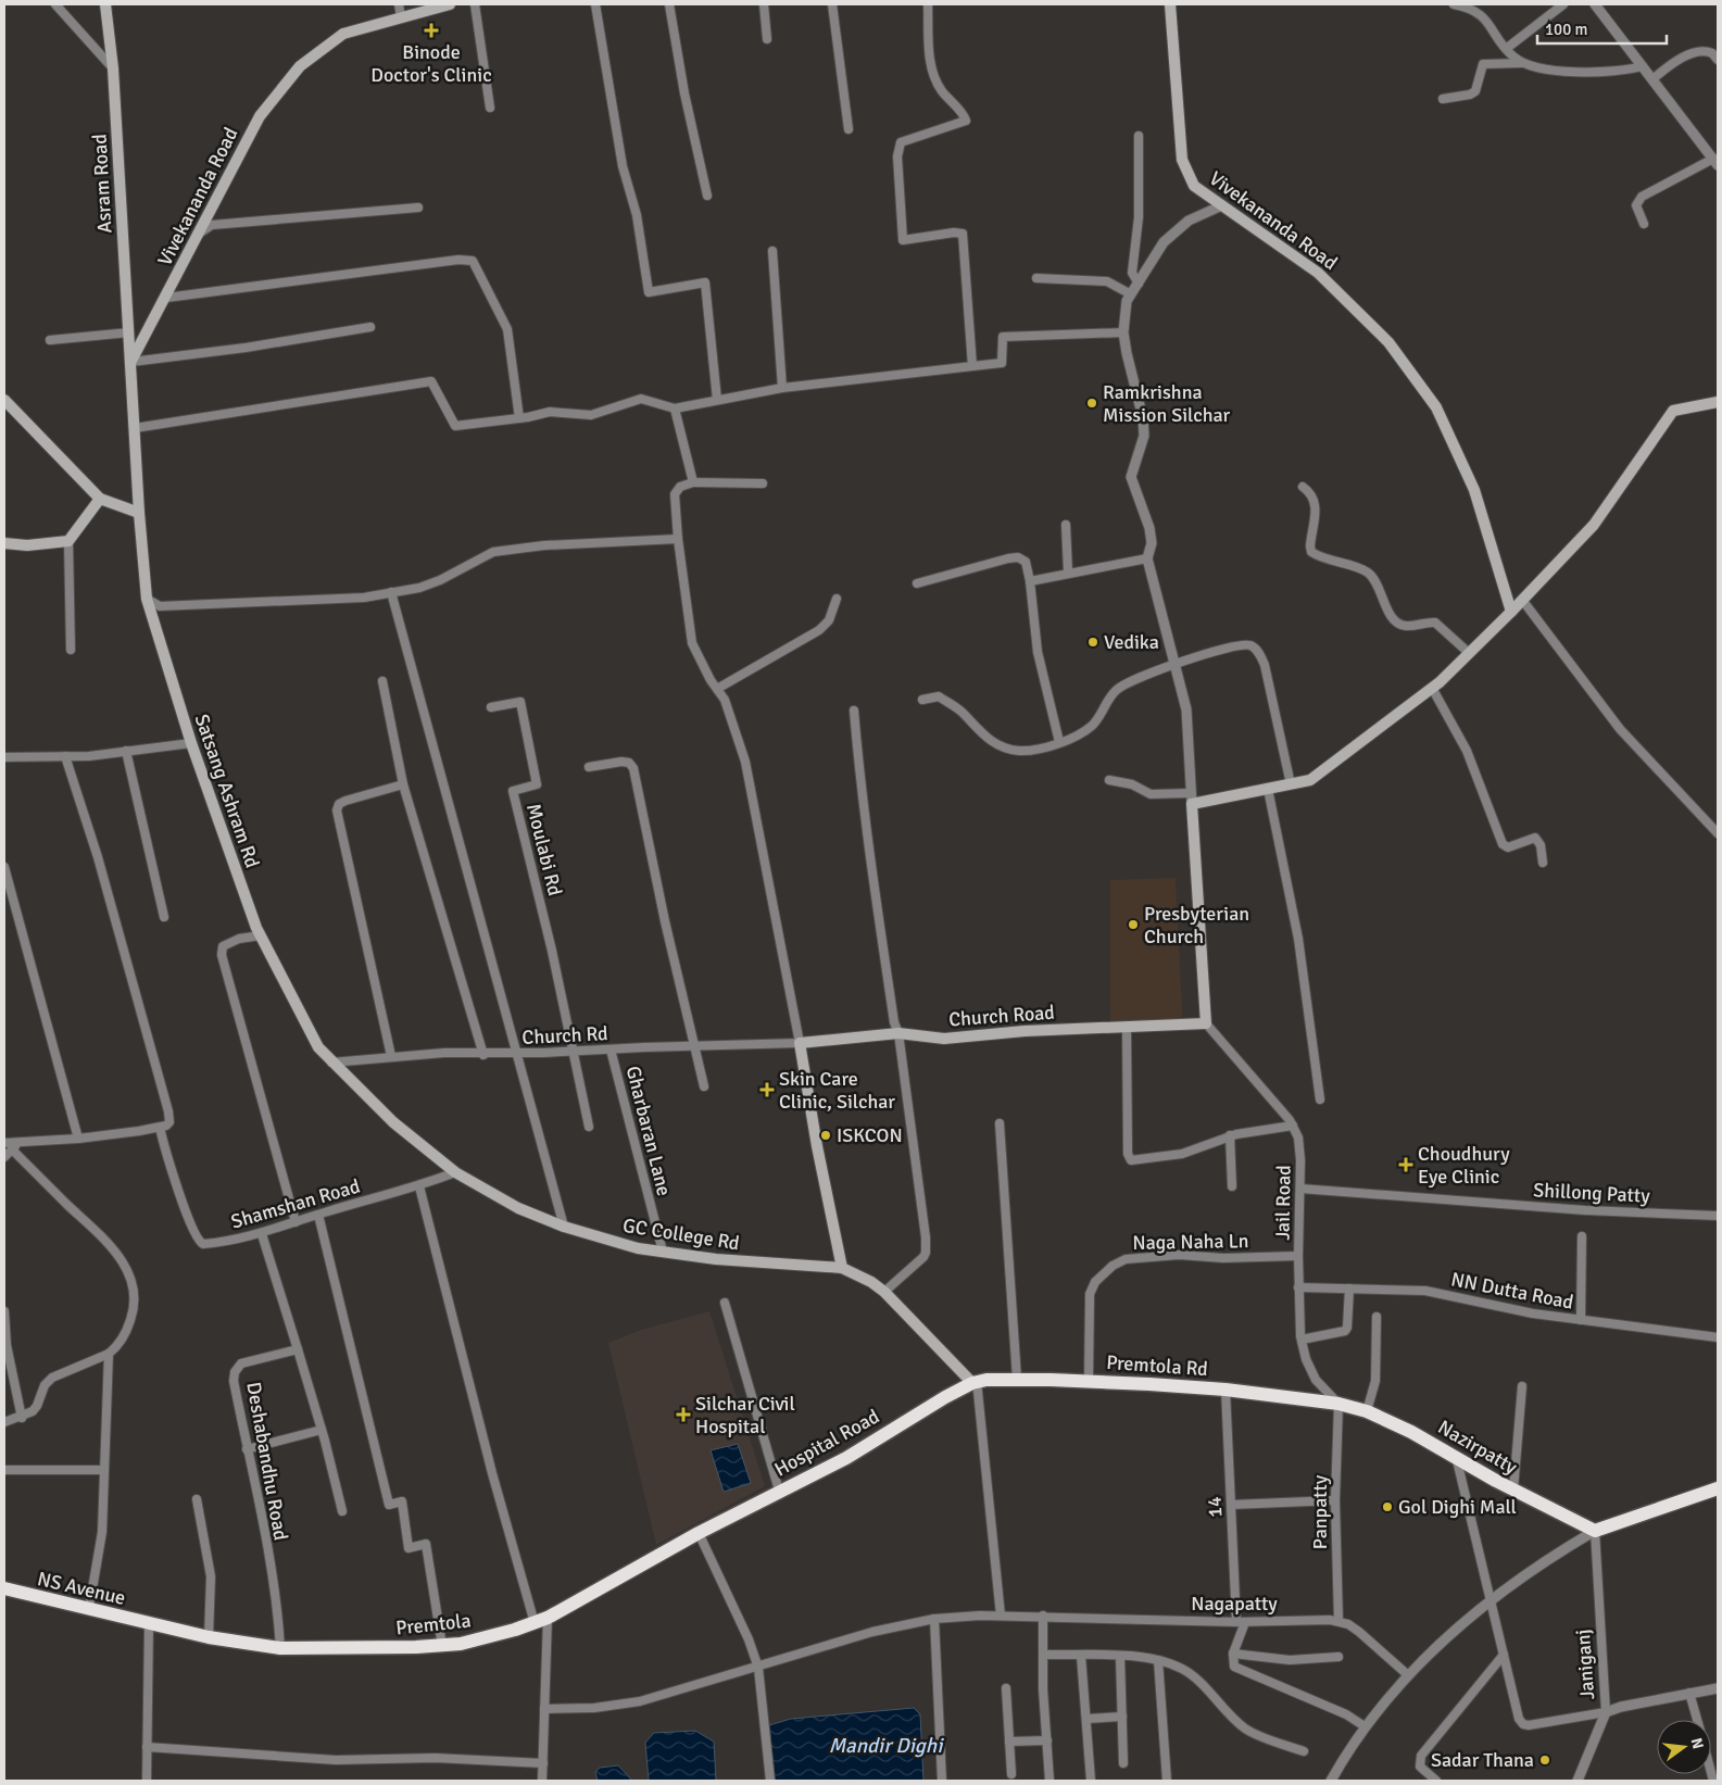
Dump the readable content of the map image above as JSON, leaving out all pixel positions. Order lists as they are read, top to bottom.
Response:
{
  "streets": {
    "highway": [
      "Premtola Rd",
      "Hospital Road",
      "Nazirpatty",
      "NS Avenue",
      "Premtola"
    ],
    "main road": [
      "Asram Road",
      "Vivekananda Road",
      "Satsang Ashram Rd",
      "Church Road",
      "GC College Rd"
    ],
    "street": [
      "Moulabi Rd",
      "Church Rd",
      "Gharbaran Lane",
      "Shillong Patty",
      "Jail Road",
      "Shamshan Road",
      "Naga Naha Ln",
      "NN Dutta Road",
      "Deshabandhu Road",
      "14",
      "Panpatty",
      "Nagapatty",
      "Janiganj"
    ]
  },
  "crossings": [
    ["Asram Road", "Vivekananda Road"],
    ["Satsang Ashram Rd", "Church Rd"],
    ["Satsang Ashram Rd", "GC College Rd"],
    ["Moulabi Rd", "Church Rd"],
    ["Church Road", "Church Rd"],
    ["Church Road", "Jail Road"],
    ["Church Rd", "Gharbaran Lane"],
    ["Church Rd", "GC College Rd"],
    ["Gharbaran Lane", "GC College Rd"],
    ["Shillong Patty", "Jail Road"],
    ["Jail Road", "Naga Naha Ln"],
    ["Jail Road", "NN Dutta Road"],
    ["Jail Road", "Premtola Rd"],
    ["Jail Road", "Nazirpatty"],
    ["Jail Road", "Panpatty"],
    ["Shamshan Road", "GC College Rd"],
    ["GC College Rd", "Premtola Rd"],
    ["GC College Rd", "Hospital Road"],
    ["Naga Naha Ln", "Premtola Rd"],
    ["Premtola Rd", "Hospital Road"],
    ["Premtola Rd", "Nazirpatty"],
    ["Premtola Rd", "14"],
    ["Premtola Rd", "Panpatty"],
    ["Hospital Road", "Premtola"],
    ["Nazirpatty", "Panpatty"],
    ["Nazirpatty", "Janiganj"],
    ["Deshabandhu Road", "Premtola"],
    ["14", "Nagapatty"],
    ["Panpatty", "Nagapatty"],
    ["NS Avenue", "Premtola"]
  ],
  "water": ["Mandir Dighi"],
  "places": {
    "health": [
      "Binode Doctor's Clinic",
      "Skin Care Clinic, Silchar",
      "Choudhury Eye Clinic",
      "Silchar Civil Hospital"
    ],
    "other": [
      "Ramkrishna Mission Silchar",
      "Vedika",
      "Presbyterian Church",
      "ISKCON",
      "Gol Dighi Mall",
      "Sadar Thana"
    ]
  },
  "scale_bar": "100 m",
  "north": "right"
}
